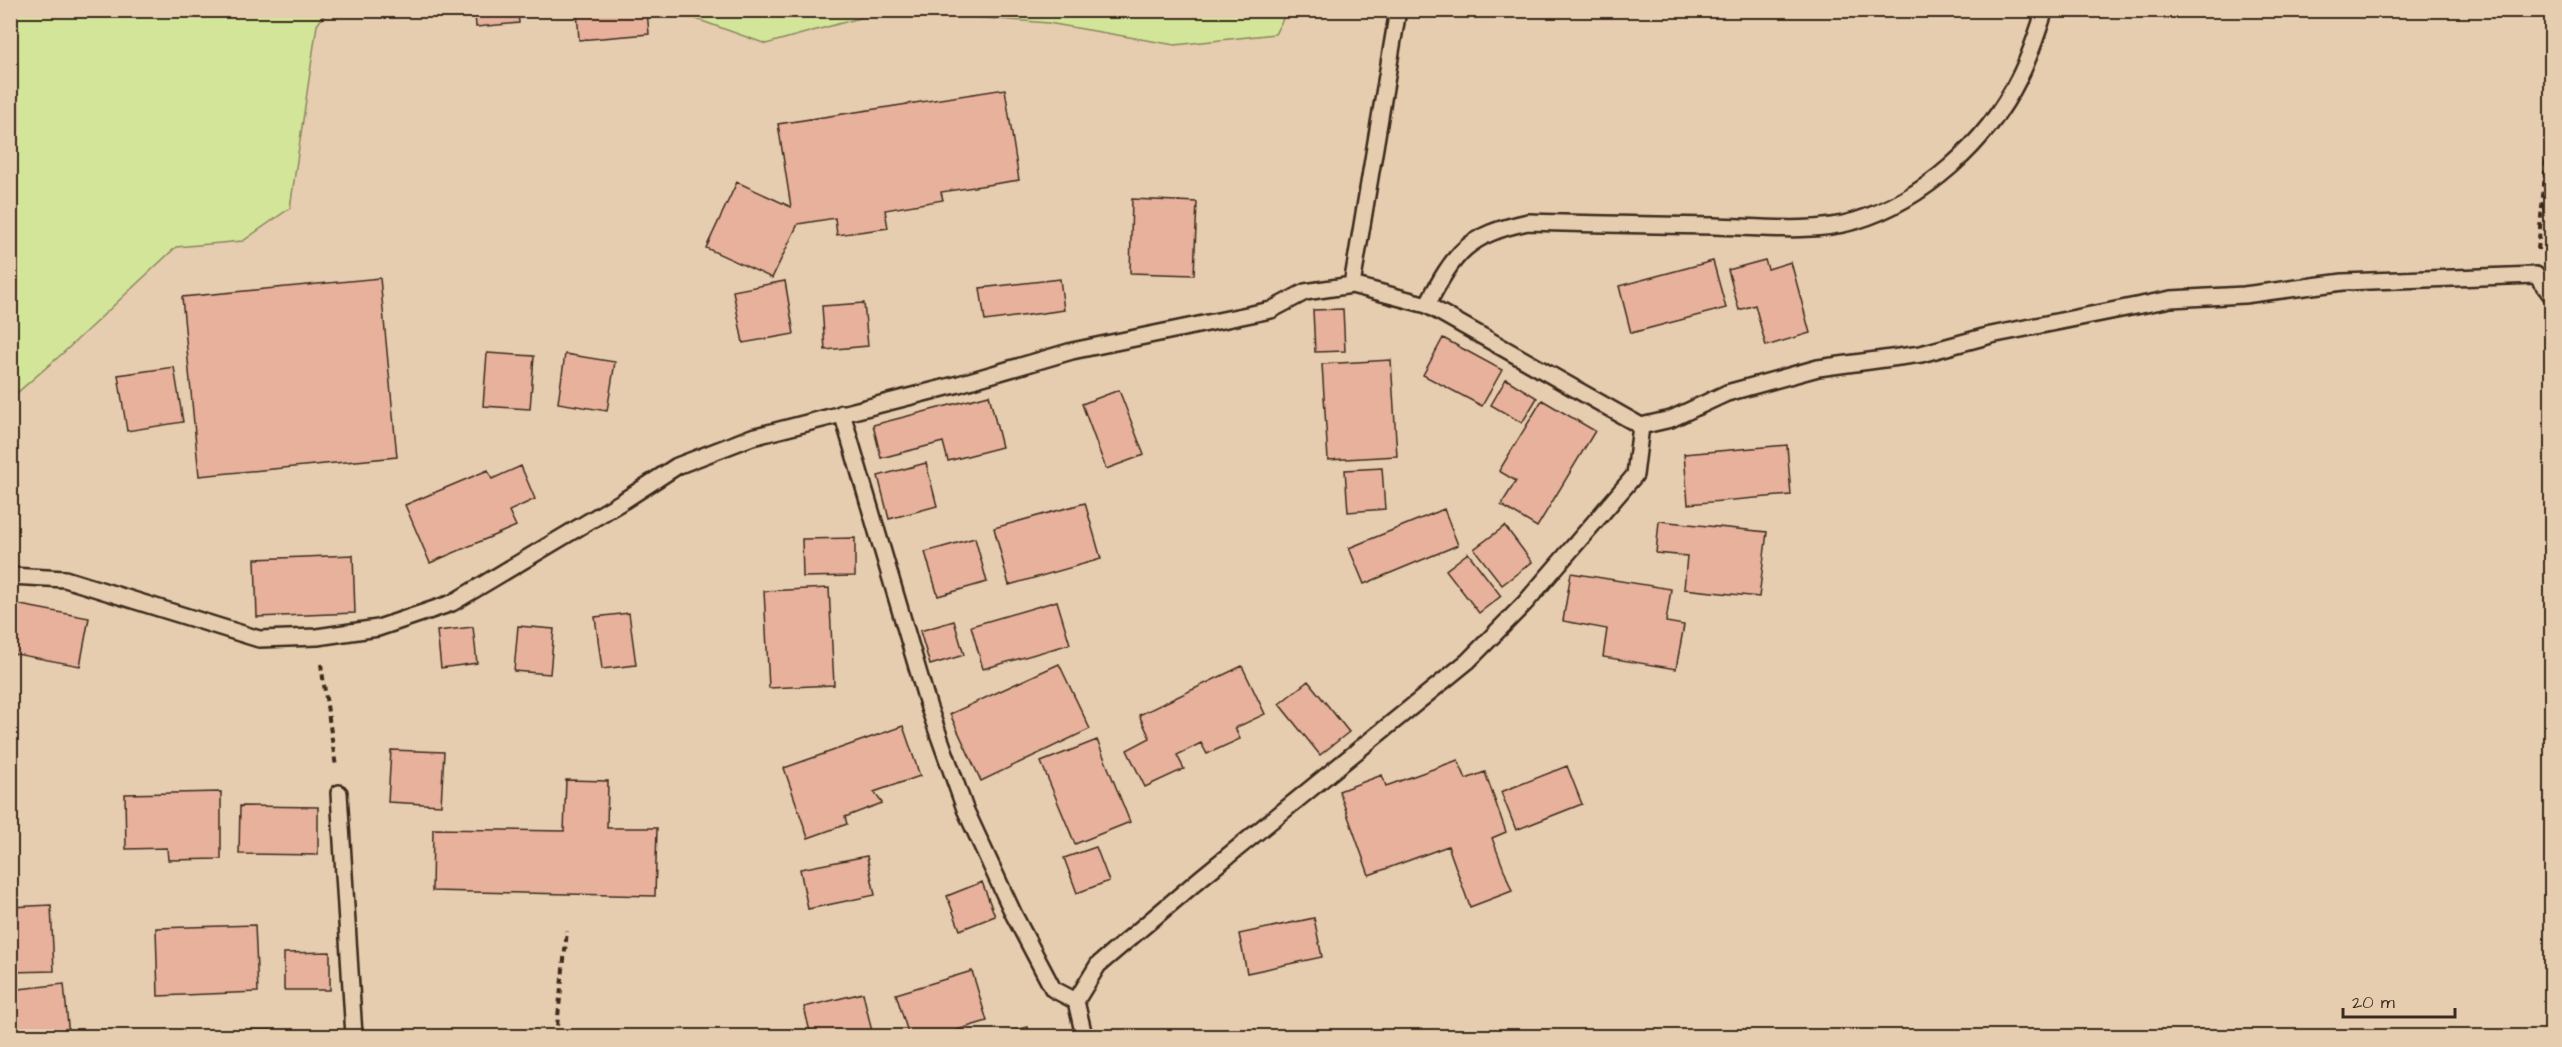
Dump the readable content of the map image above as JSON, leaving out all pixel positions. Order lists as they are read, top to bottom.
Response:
{
  "scale_bar": "20 m"
}
